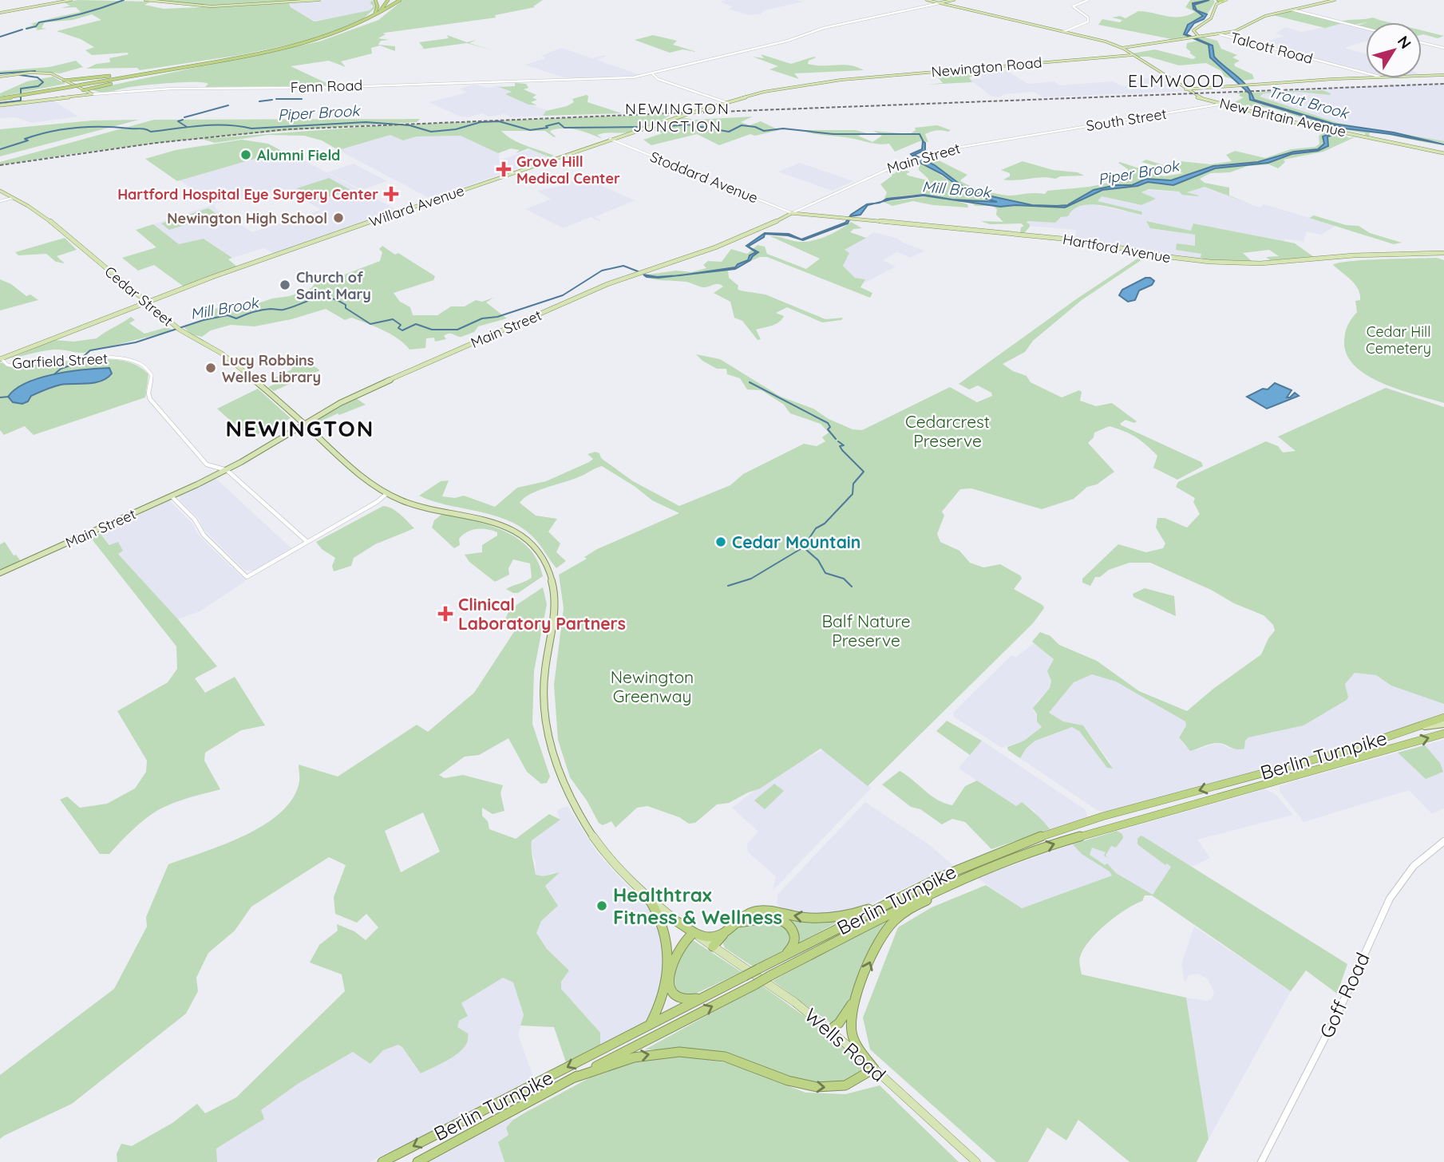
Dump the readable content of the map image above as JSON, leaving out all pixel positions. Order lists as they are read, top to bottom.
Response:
{
  "streets": {
    "highway": ["Berlin Turnpike"],
    "main road": [
      "Newington Road",
      "Fenn Road",
      "New Britain Avenue",
      "Main Street",
      "Willard Avenue",
      "Hartford Avenue",
      "Cedar Street",
      "Wells Road"
    ],
    "street": [
      "Talcott Road",
      "South Street",
      "Stoddard Avenue",
      "Garfield Street",
      "Goff Road"
    ]
  },
  "crossings": [
    ["Newington Road", "New Britain Avenue"],
    ["Newington Road", "Willard Avenue"],
    ["Fenn Road", "New Britain Avenue"],
    ["New Britain Avenue", "South Street"],
    ["South Street", "Main Street"],
    ["Main Street", "Stoddard Avenue"],
    ["Main Street", "Hartford Avenue"],
    ["Main Street", "Cedar Street"],
    ["Main Street", "Garfield Street"],
    ["Stoddard Avenue", "Willard Avenue"],
    ["Stoddard Avenue", "Hartford Avenue"],
    ["Willard Avenue", "Cedar Street"],
    ["Willard Avenue", "Garfield Street"],
    ["Cedar Street", "Wells Road"]
  ],
  "districts": ["ELMWOOD", "NEWINGTON JUNCTION", "NEWINGTON"],
  "water": ["Trout Brook", "Piper Brook", "Mill Brook"],
  "parks": [
    "Cedar Hill Cemetery",
    "Cedarcrest Preserve",
    "Balf Nature Preserve",
    "Newington Greenway"
  ],
  "places": {
    "other": [
      "Alumni Field",
      "Newington High School",
      "Church of Saint Mary",
      "Lucy Robbins Welles Library",
      "Cedar Mountain",
      "Healthtrax Fitness & Wellness"
    ],
    "health": ["Grove Hill Medical Center", "Hartford Hospital Eye Surgery Center", "Clinical Laboratory Partners"]
  },
  "north": "top right"
}
